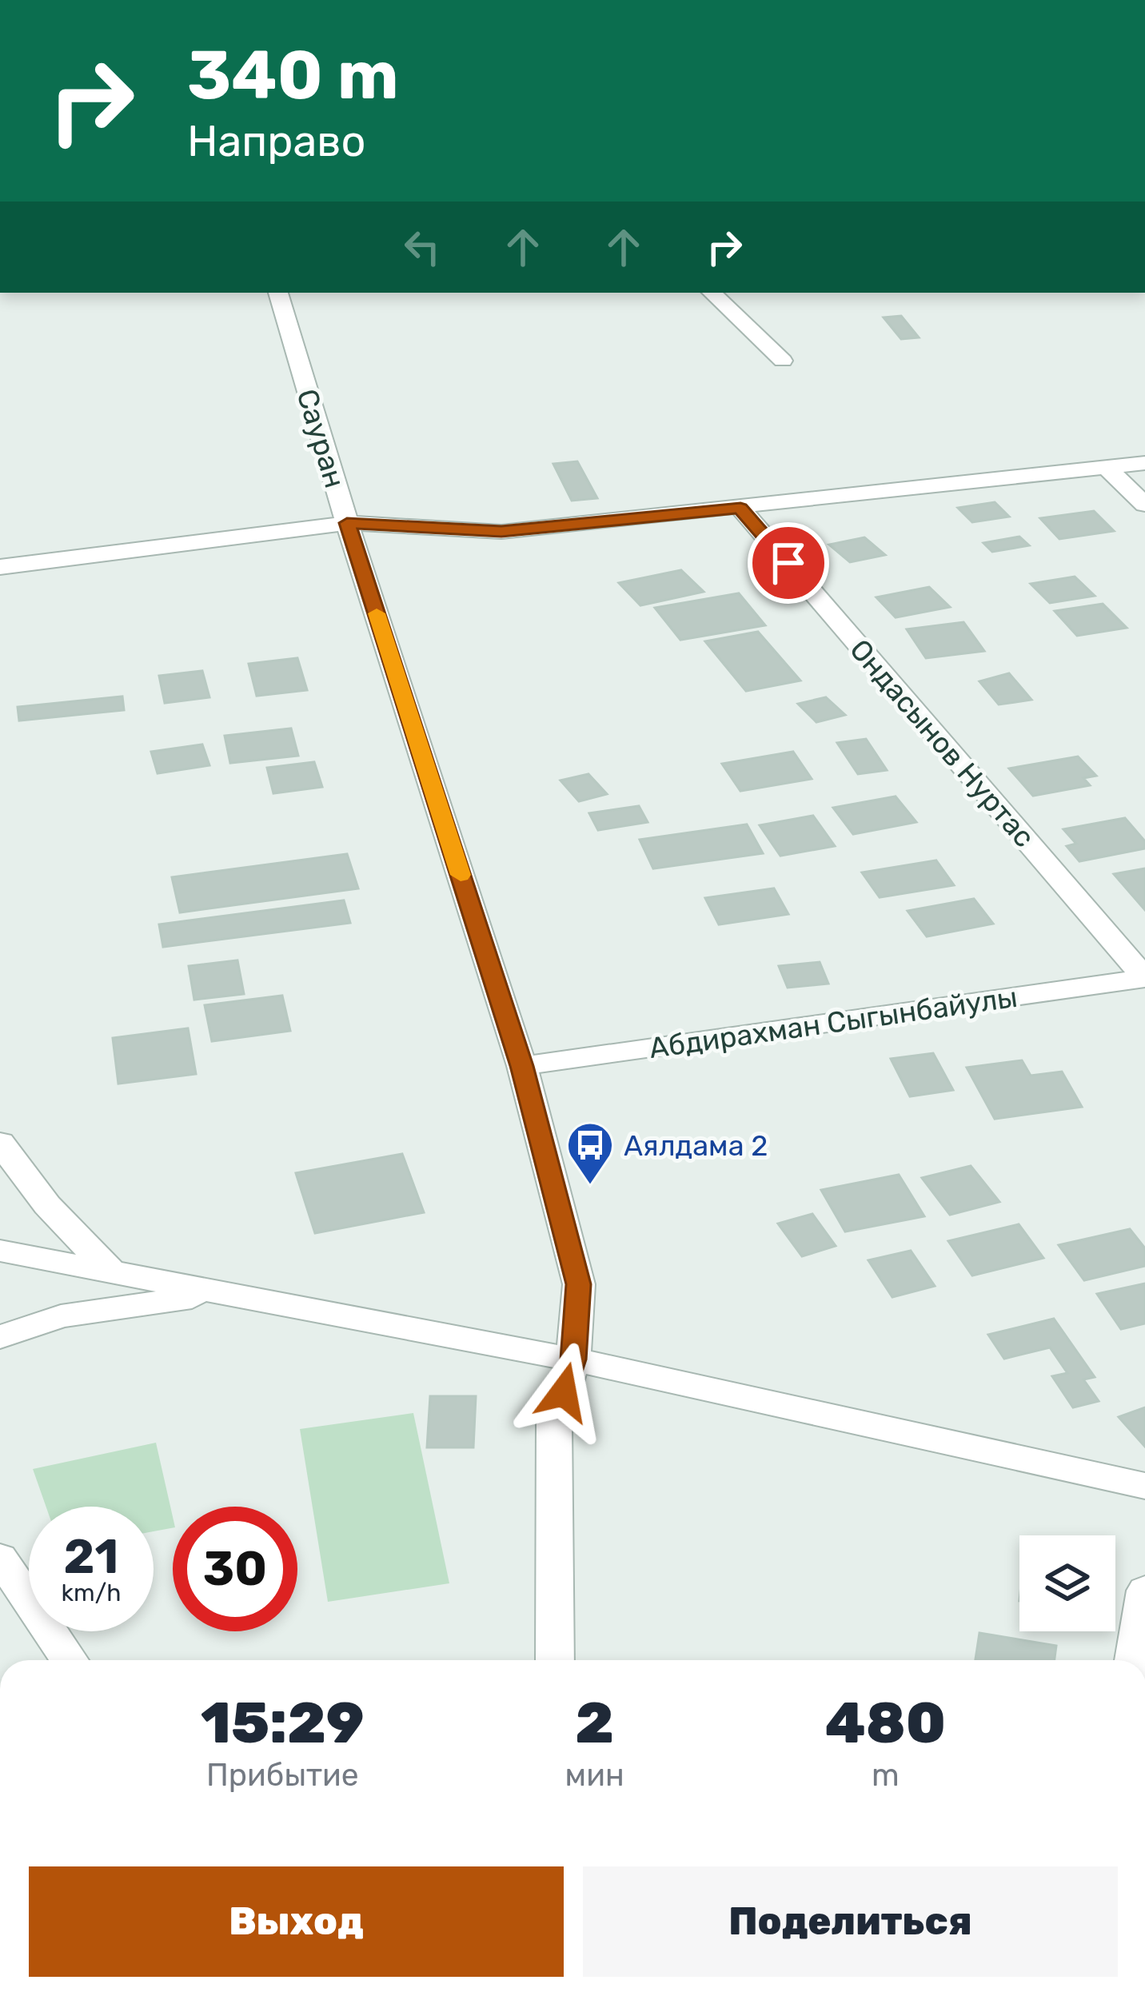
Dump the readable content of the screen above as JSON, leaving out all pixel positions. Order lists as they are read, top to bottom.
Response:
{
  "streets": {
    "street": ["Сауран", "Ондасынов Нуртас", "Абдирахман Сыгынбайулы"]
  },
  "crossings": [
    ["Сауран", "Абдирахман Сыгынбайулы"],
    ["Ондасынов Нуртас", "Абдирахман Сыгынбайулы"]
  ],
  "places": {
    "bus stop": ["Аялдама 2"]
  },
  "page": {
    "turn": ["340 m", "Направо"],
    "speed": "21 km/h",
    "limit": "30",
    "eta": [
      "15:29",
      "Прибытие",
      "2",
      "мин",
      "480",
      "m"
    ],
    "buttons": ["Выход", "Поделиться"]
  }
}
